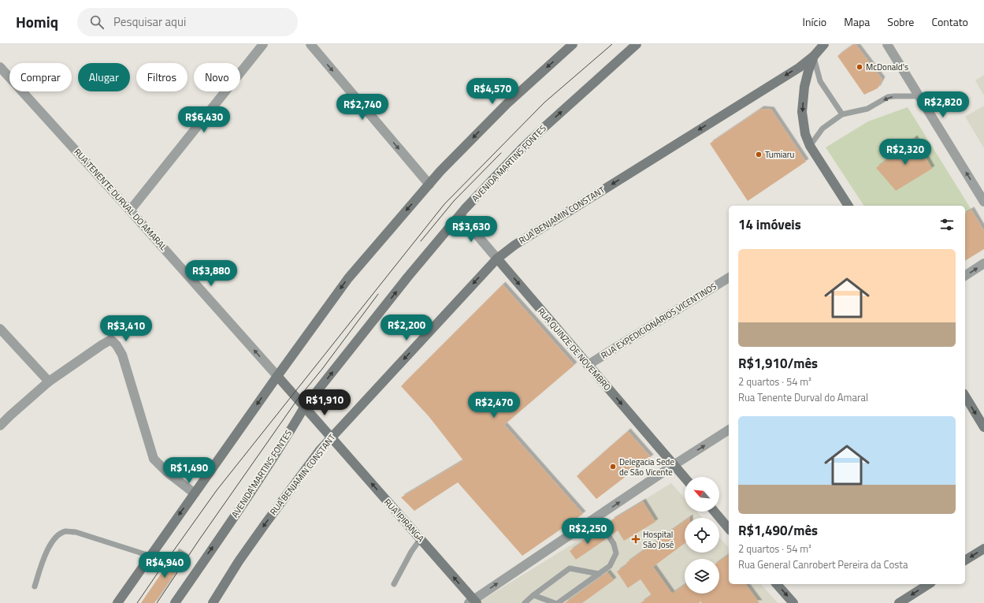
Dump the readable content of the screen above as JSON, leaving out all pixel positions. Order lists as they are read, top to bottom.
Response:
{
  "streets": {
    "main road": [
      "AVENIDA MARTINS FONTES",
      "RUA BENJAMIN CONSTANT",
      "RUA QUINZE DE NOVEMBRO",
      "RUA IPIRANGA"
    ],
    "street": ["RUA TENENTE DURVAL DO AMARAL", "RUA EXPEDICIONÁRIOS VICENTINOS"]
  },
  "crossings": [
    ["AVENIDA MARTINS FONTES", "RUA QUINZE DE NOVEMBRO"],
    ["RUA BENJAMIN CONSTANT", "RUA QUINZE DE NOVEMBRO"],
    ["RUA BENJAMIN CONSTANT", "RUA IPIRANGA"],
    ["RUA EXPEDICIONÁRIOS VICENTINOS", "RUA QUINZE DE NOVEMBRO"]
  ],
  "one_way": ["RUA TENENTE DURVAL DO AMARAL", "RUA QUINZE DE NOVEMBRO", "RUA IPIRANGA"],
  "places": {
    "other": ["McDonald's", "Tumiaru", "Delegacia Sede de São Vicente"],
    "health": ["Hospital São José"]
  },
  "north": "top left",
  "page": {
    "header": "Homiq",
    "search": "Pesquisar aqui",
    "nav": [
      "Início",
      "Mapa",
      "Sobre",
      "Contato"
    ],
    "chip": [
      "Comprar",
      "Alugar",
      "Filtros",
      "Novo"
    ],
    "price": [
      "R$4,570",
      "R$2,820",
      "R$2,740",
      "R$6,430",
      "R$2,320",
      "R$3,630",
      "R$3,880",
      "R$2,200",
      "R$3,410",
      "R$1,910",
      "R$2,470",
      "R$1,490",
      "R$2,250",
      "R$4,940"
    ],
    "heading": "14 imóveis",
    "list": [
      {
        "name": "R$1,910/mês",
        "note": "2 quartos · 54 m² · Rua Tenente Durval do Amaral"
      },
      {
        "name": "R$1,490/mês",
        "note": "2 quartos · 54 m² · Rua General Canrobert Pereira da Costa"
      }
    ]
  }
}
